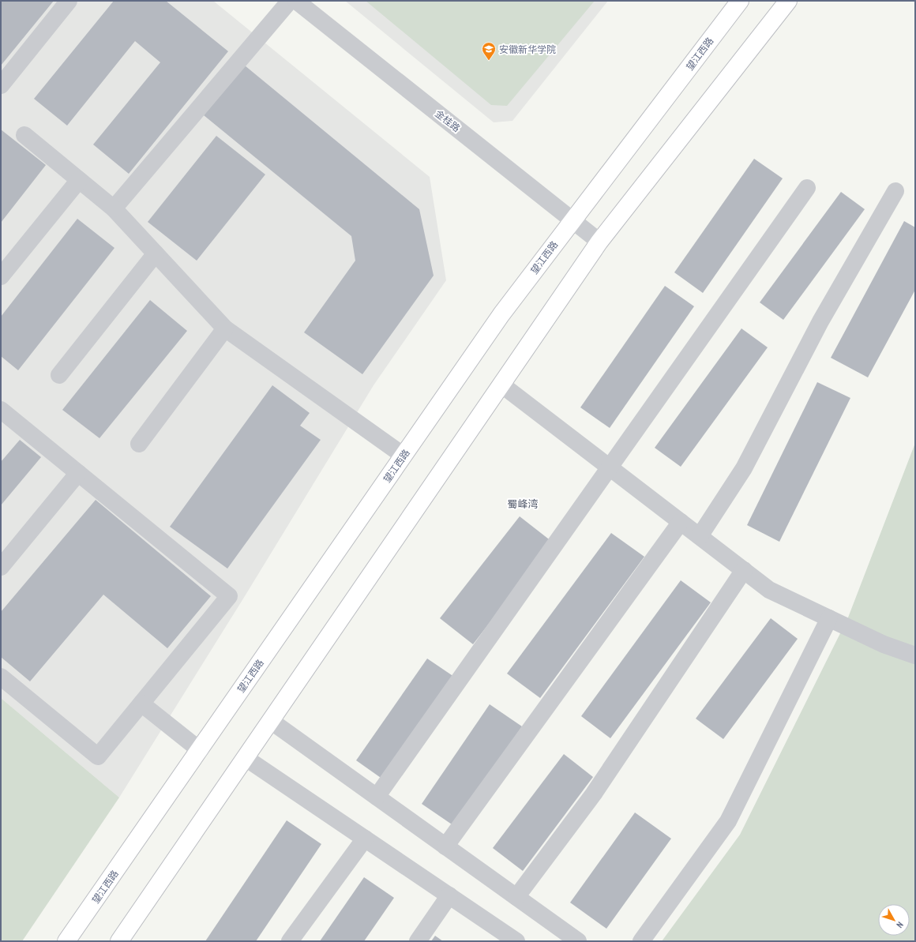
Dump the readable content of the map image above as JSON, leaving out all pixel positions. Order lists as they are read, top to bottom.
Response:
{
  "streets": {
    "main road": ["望江西路"],
    "street": ["金桂路"]
  },
  "crossings": [
    ["望江西路", "金桂路"]
  ],
  "districts": ["蜀峰湾"],
  "places": {
    "school or university": ["安徽新华学院"]
  },
  "north": "bottom right"
}
